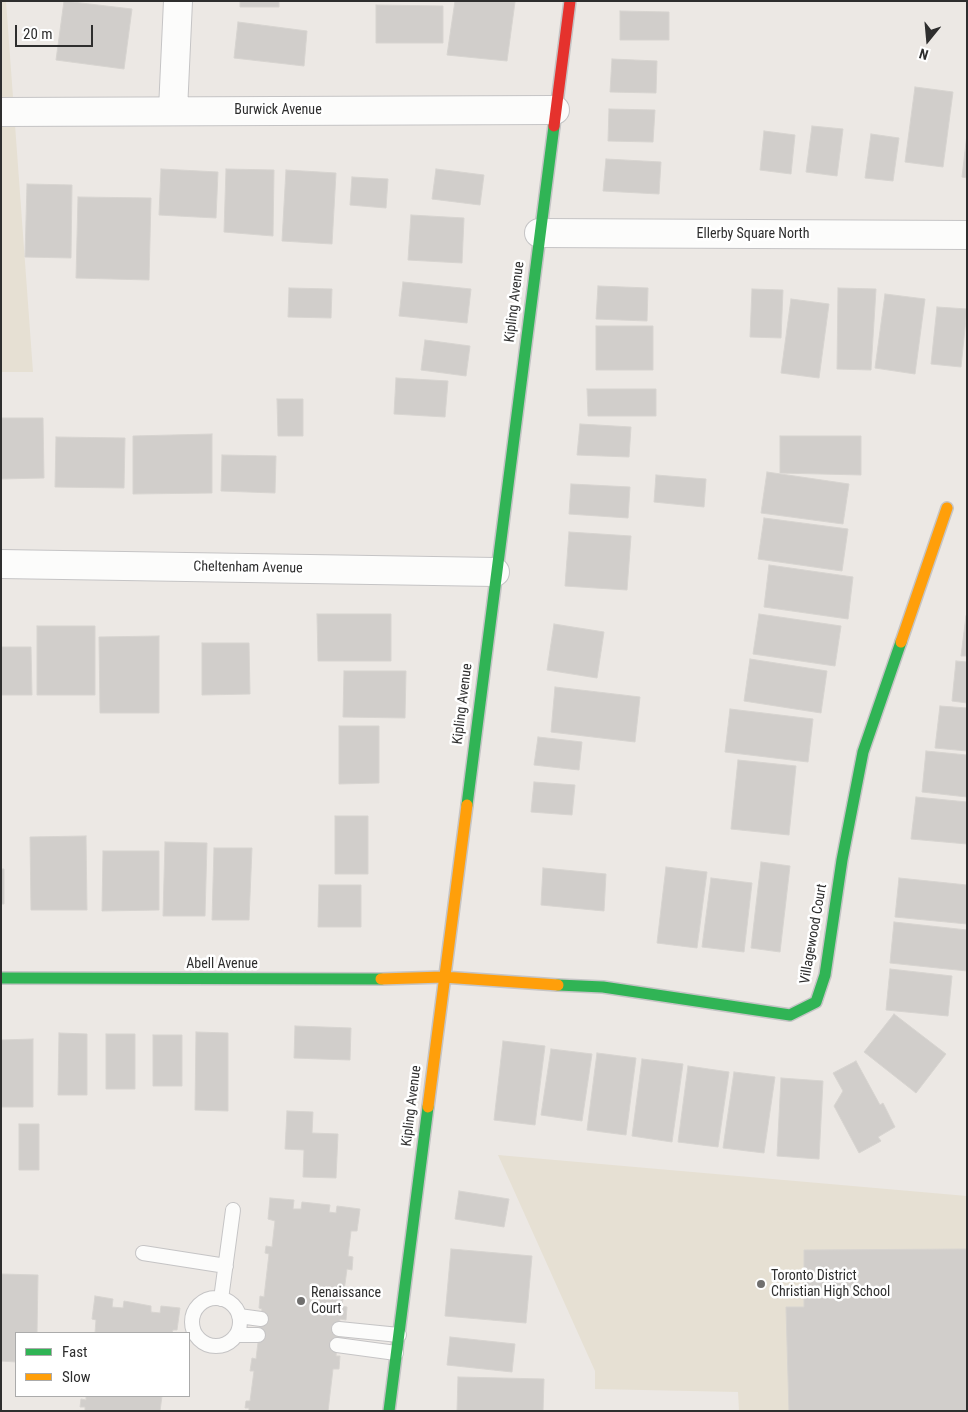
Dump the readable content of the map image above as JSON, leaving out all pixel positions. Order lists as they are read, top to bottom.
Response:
{
  "streets": {
    "street": [
      "Burwick Avenue",
      "Ellerby Square North",
      "Kipling Avenue",
      "Cheltenham Avenue",
      "Villagewood Court",
      "Abell Avenue"
    ]
  },
  "crossings": [
    ["Burwick Avenue", "Kipling Avenue"],
    ["Ellerby Square North", "Kipling Avenue"],
    ["Kipling Avenue", "Cheltenham Avenue"],
    ["Kipling Avenue", "Villagewood Court"],
    ["Kipling Avenue", "Abell Avenue"],
    ["Villagewood Court", "Abell Avenue"]
  ],
  "places": ["Toronto District Christian High School", "Renaissance Court"],
  "legend": ["Fast", "Slow"],
  "scale_bar": "20 m",
  "north": "bottom"
}
